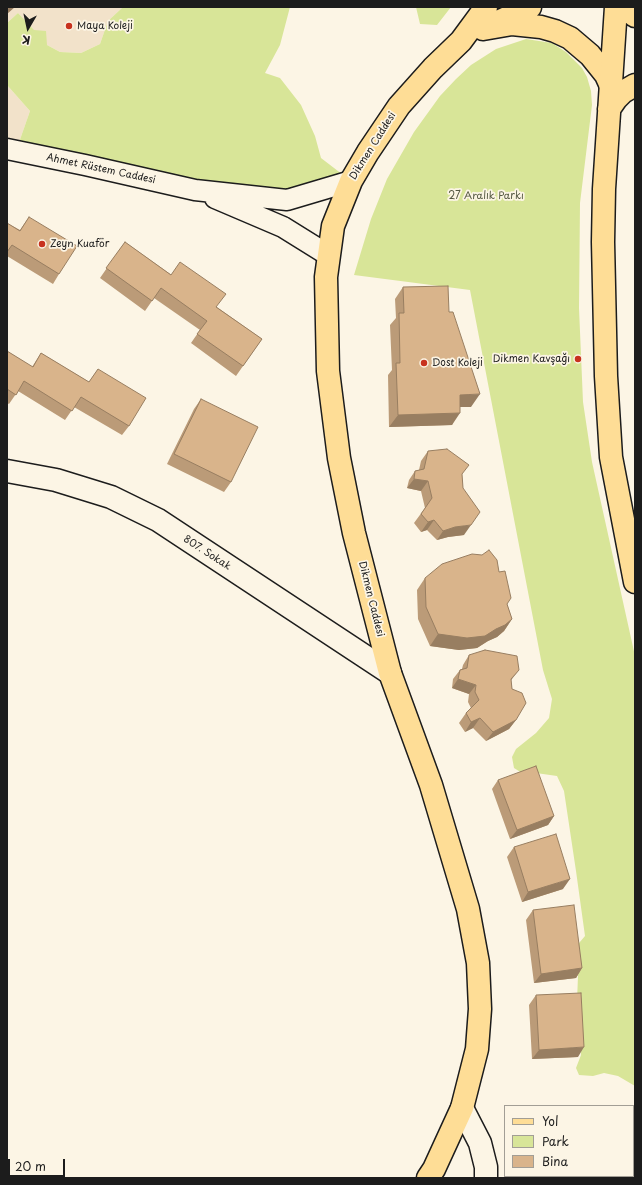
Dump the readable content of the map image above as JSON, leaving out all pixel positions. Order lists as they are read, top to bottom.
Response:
{
  "streets": {
    "main road": ["Dikmen Caddesi", "807. Sokak"],
    "street": ["Ahmet Rüstem Caddesi"]
  },
  "crossings": [
    ["Dikmen Caddesi", "Ahmet Rüstem Caddesi"],
    ["Dikmen Caddesi", "807. Sokak"]
  ],
  "parks": ["27 Aralık Parkı"],
  "places": [
    "Maya Koleji",
    "Zeyn Kuaför",
    "Dikmen Kavşağı",
    "Dost Koleji"
  ],
  "legend": ["Yol", "Park", "Bina"],
  "scale_bar": "20 m",
  "north": "bottom"
}
